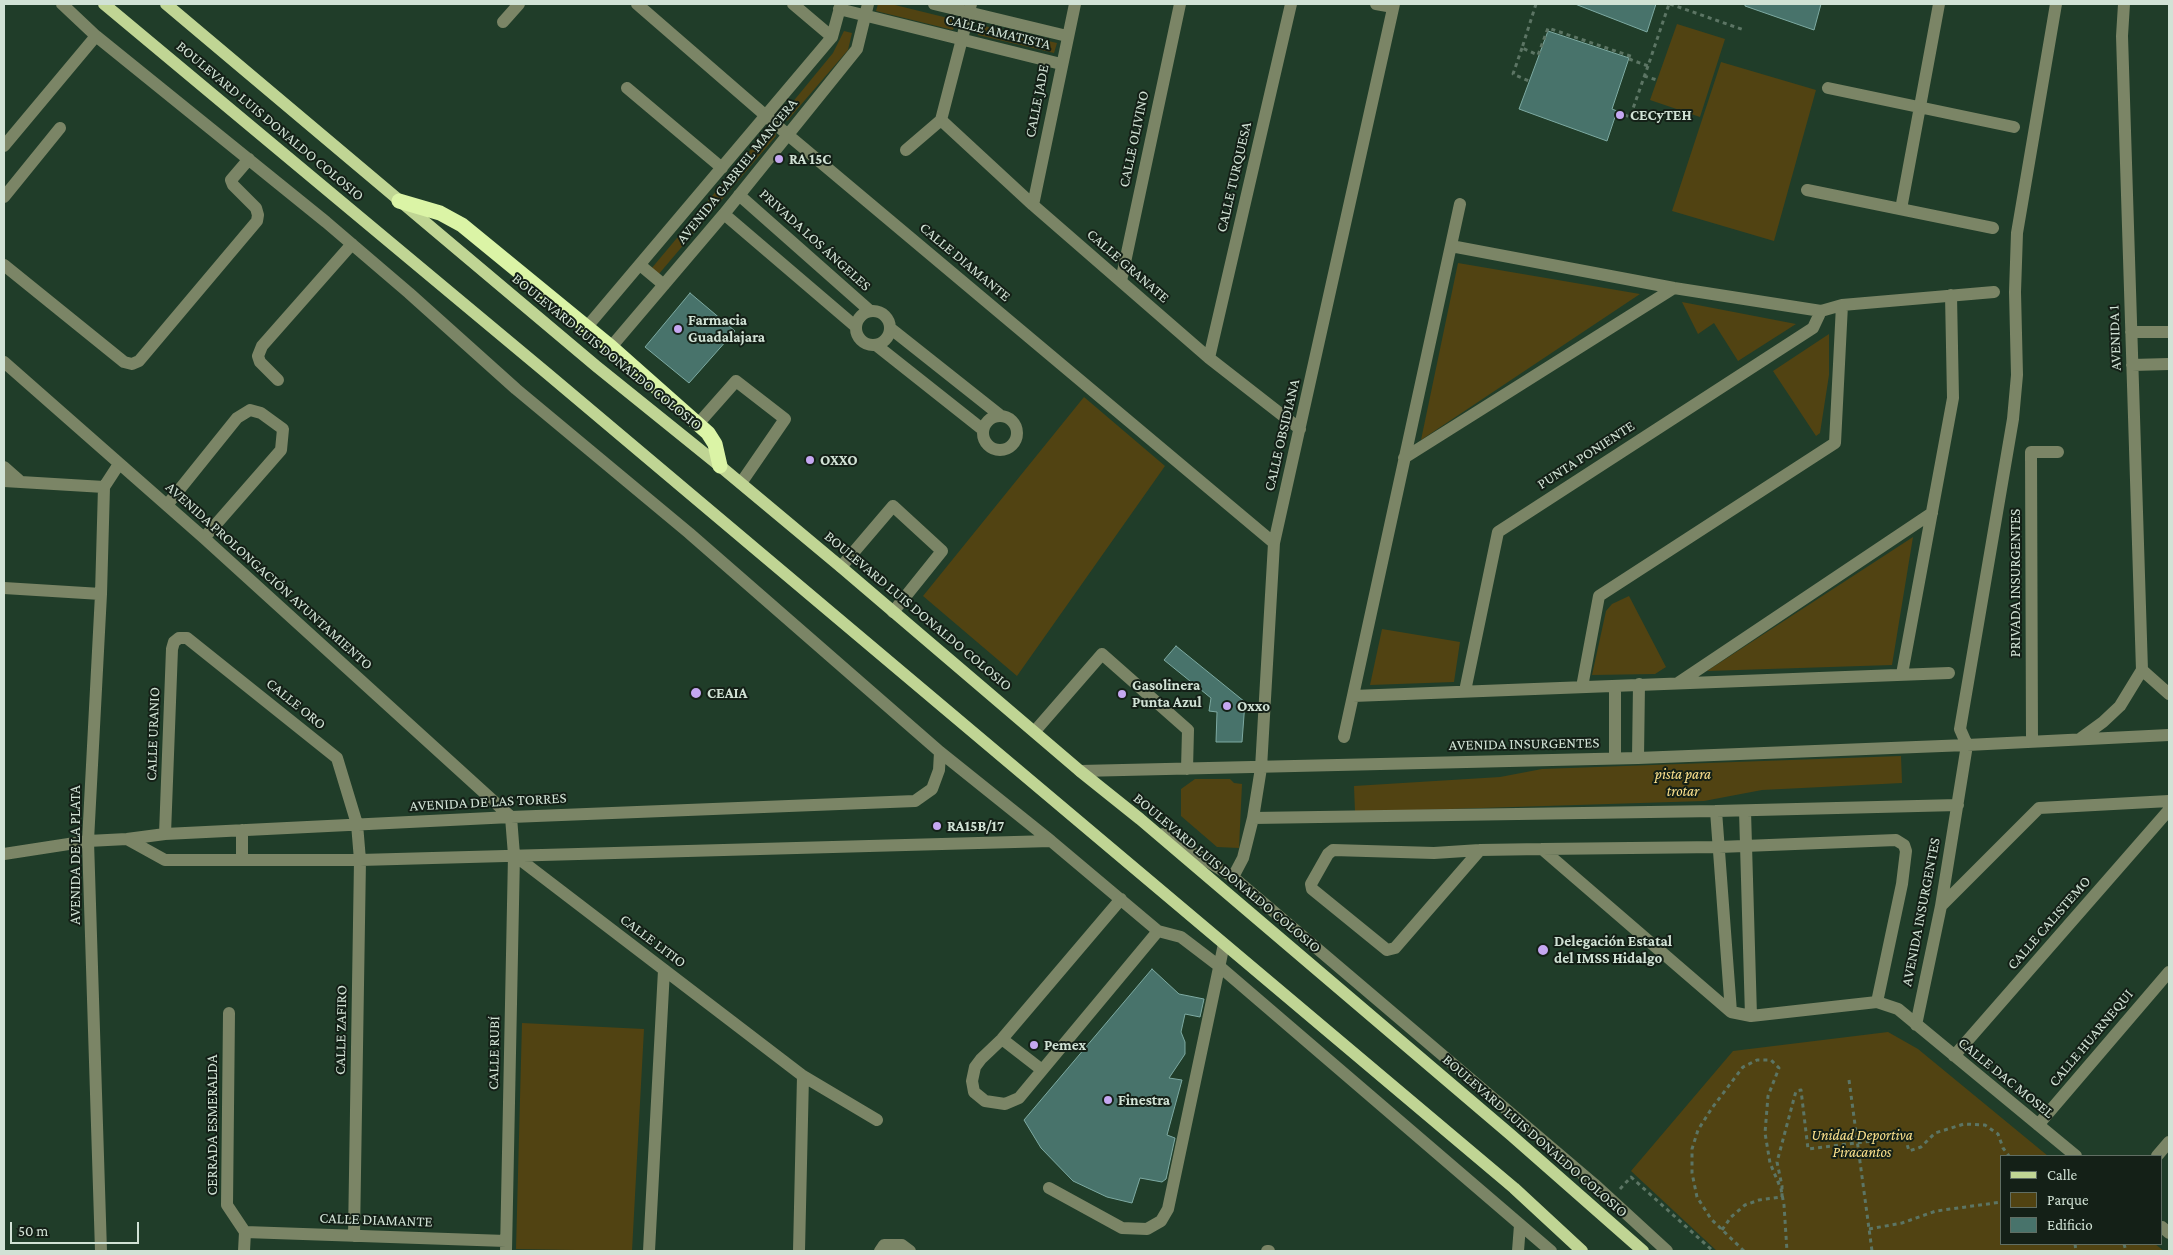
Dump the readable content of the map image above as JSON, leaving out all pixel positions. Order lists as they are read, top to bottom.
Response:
{
  "streets": {
    "main road": ["BOULEVARD LUIS DONALDO COLOSIO"],
    "street": [
      "CALLE AMATISTA",
      "CALLE JADE",
      "CALLE OLIVINO",
      "AVENIDA GABRIEL MANCERA",
      "CALLE TURQUESA",
      "PRIVADA LOS ÁNGELES",
      "CALLE DIAMANTE",
      "CALLE GRANATE",
      "AVENIDA 1",
      "CALLE OBSIDIANA",
      "PUNTA PONIENTE",
      "AVENIDA PROLONGACIÓN AYUNTAMIENTO",
      "PRIVADA INSURGENTES",
      "CALLE ORO",
      "CALLE URANIO",
      "AVENIDA INSURGENTES",
      "AVENIDA DE LAS TORRES",
      "AVENIDA DE LA PLATA",
      "CALLE CALISTEMO",
      "CALLE LITIO",
      "CALLE ZAFIRO",
      "CALLE HUARNEQUI",
      "CALLE RUBÍ",
      "CALLE DAC MOSEL",
      "CERRADA ESMERALDA"
    ]
  },
  "crossings": [
    ["CALLE AMATISTA", "CALLE JADE"],
    ["CALLE AMATISTA", "AVENIDA GABRIEL MANCERA"],
    ["CALLE JADE", "CALLE GRANATE"],
    ["BOULEVARD LUIS DONALDO COLOSIO", "AVENIDA INSURGENTES"],
    ["CALLE OLIVINO", "CALLE GRANATE"],
    ["AVENIDA GABRIEL MANCERA", "PRIVADA LOS ÁNGELES"],
    ["AVENIDA GABRIEL MANCERA", "CALLE DIAMANTE"],
    ["CALLE TURQUESA", "CALLE GRANATE"],
    ["CALLE DIAMANTE", "CALLE OBSIDIANA"],
    ["CALLE DIAMANTE", "CALLE ZAFIRO"],
    ["CALLE DIAMANTE", "CALLE RUBÍ"],
    ["CALLE DIAMANTE", "CERRADA ESMERALDA"],
    ["CALLE GRANATE", "CALLE OBSIDIANA"],
    ["CALLE OBSIDIANA", "AVENIDA INSURGENTES"],
    ["AVENIDA PROLONGACIÓN AYUNTAMIENTO", "AVENIDA DE LAS TORRES"],
    ["PRIVADA INSURGENTES", "AVENIDA INSURGENTES"],
    ["CALLE ORO", "CALLE URANIO"],
    ["CALLE ORO", "AVENIDA DE LAS TORRES"],
    ["CALLE ORO", "CALLE ZAFIRO"],
    ["CALLE URANIO", "AVENIDA DE LAS TORRES"],
    ["AVENIDA INSURGENTES", "CALLE DAC MOSEL"],
    ["AVENIDA DE LAS TORRES", "AVENIDA DE LA PLATA"],
    ["AVENIDA DE LAS TORRES", "CALLE ZAFIRO"],
    ["CALLE CALISTEMO", "CALLE DAC MOSEL"],
    ["CALLE LITIO", "CALLE RUBÍ"],
    ["CALLE HUARNEQUI", "CALLE DAC MOSEL"]
  ],
  "parks": ["pista para trotar", "Unidad Deportiva Piracantos"],
  "places": [
    "CECyTEH",
    "RA 15C",
    "Farmacia Guadalajara",
    "OXXO",
    "CEAIA",
    "Gasolinera Punta Azul",
    "Oxxo",
    "RA15B/17",
    "Delegación Estatal del IMSS Hidalgo",
    "Pemex",
    "Finestra"
  ],
  "legend": ["Calle", "Parque", "Edificio"],
  "scale_bar": "50 m"
}
